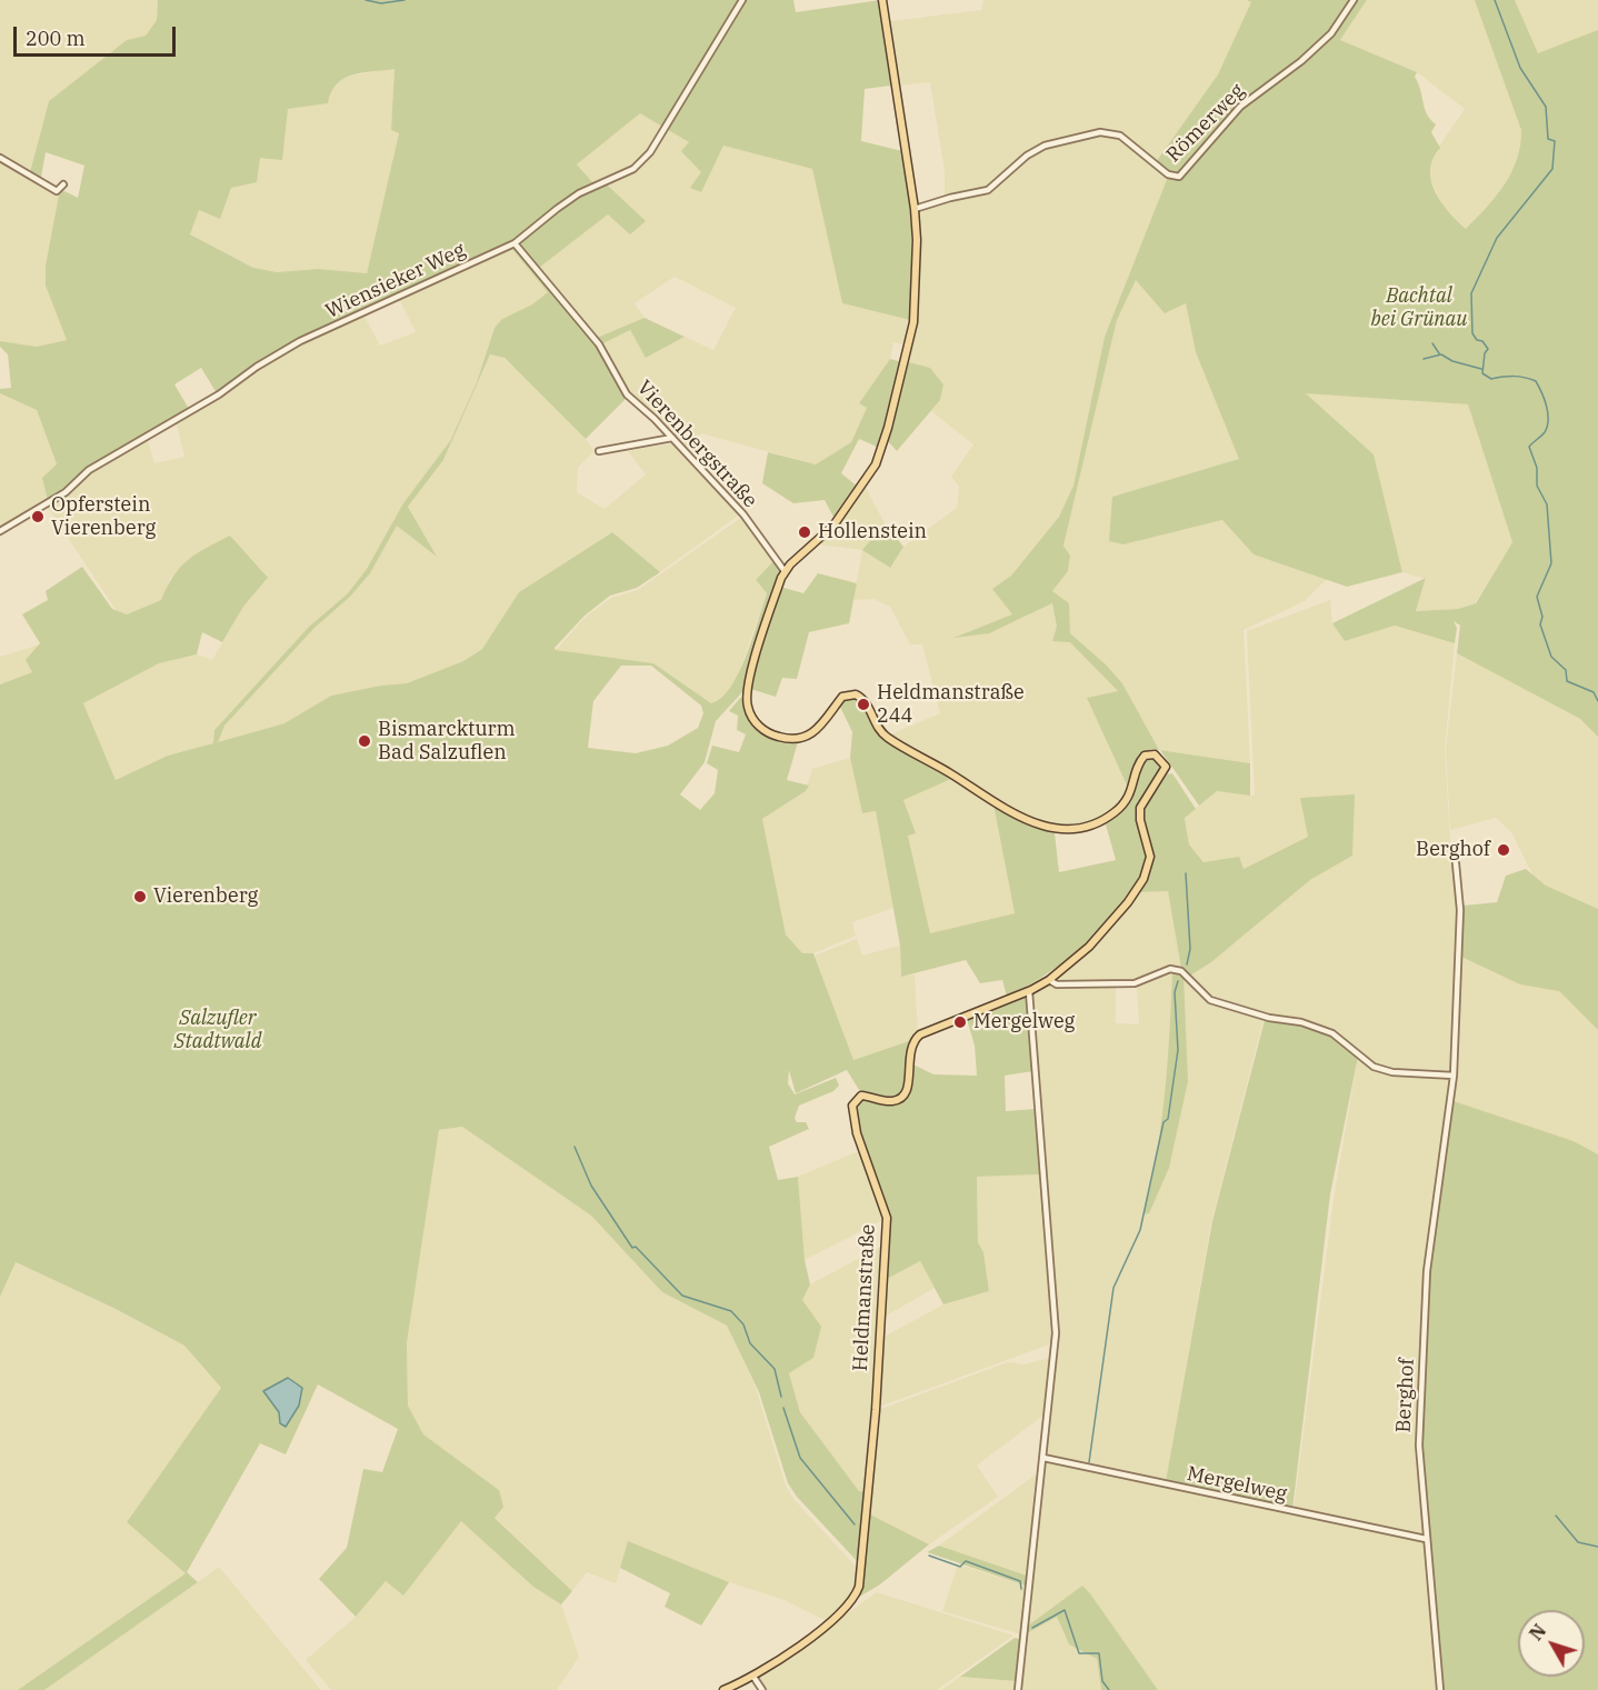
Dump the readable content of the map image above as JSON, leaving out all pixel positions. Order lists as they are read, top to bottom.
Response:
{
  "streets": {
    "main road": ["Heldmanstraße"],
    "street": [
      "Römerweg",
      "Wiensieker Weg",
      "Vierenbergstraße",
      "Berghof",
      "Mergelweg"
    ]
  },
  "crossings": [
    ["Wiensieker Weg", "Vierenbergstraße"],
    ["Vierenbergstraße", "Heldmanstraße"],
    ["Berghof", "Mergelweg"]
  ],
  "parks": ["Bachtal bei Grünau", "Salzufler Stadtwald"],
  "places": [
    "Opferstein Vierenberg",
    "Hollenstein",
    "Heldmanstraße 244",
    "Bismarckturm Bad Salzuflen",
    "Berghof",
    "Vierenberg",
    "Mergelweg"
  ],
  "scale_bar": "200 m",
  "north": "top left"
}
